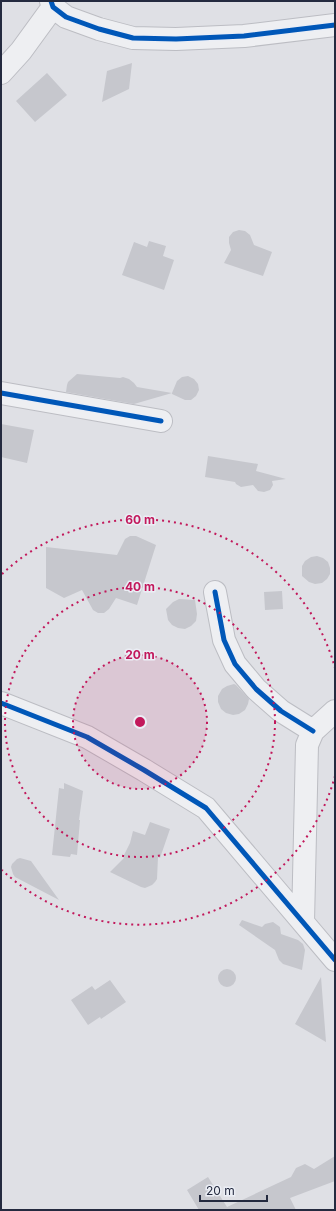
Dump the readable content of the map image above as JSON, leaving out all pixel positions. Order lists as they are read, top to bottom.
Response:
{
  "scale_bar": "20 m",
  "rings": ["60 m", "40 m", "20 m"]
}
